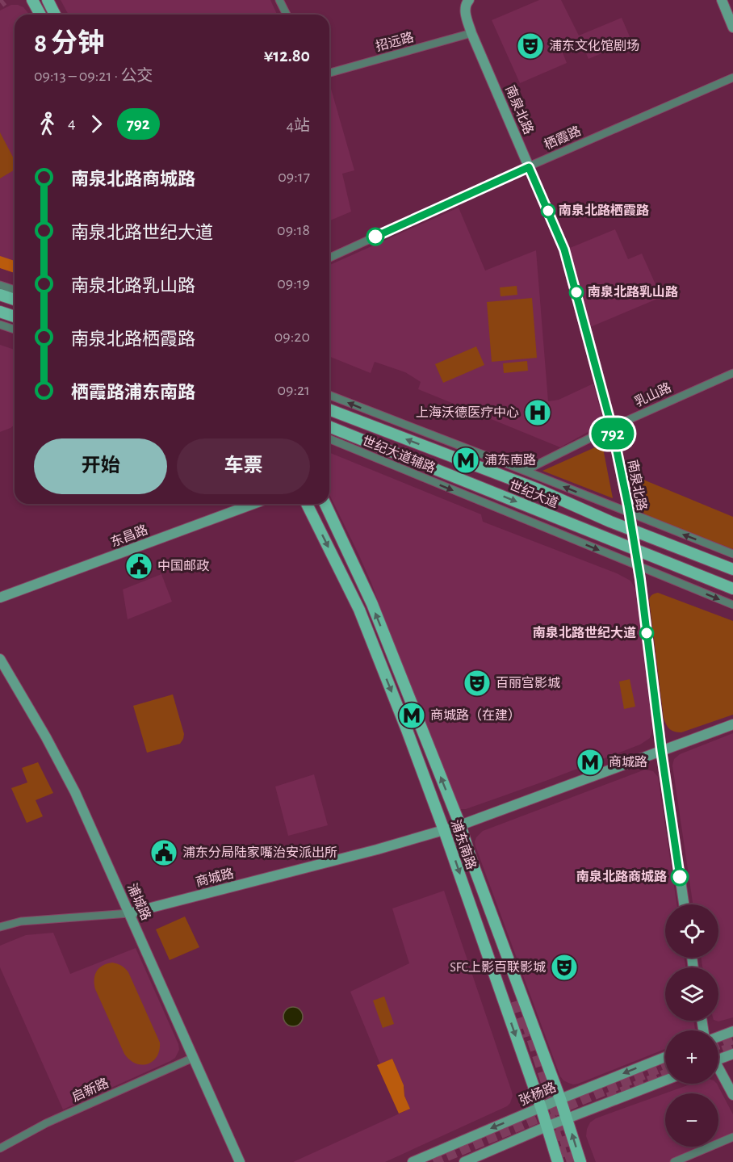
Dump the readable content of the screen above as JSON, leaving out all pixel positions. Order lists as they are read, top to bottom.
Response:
{
  "streets": {
    "main road": ["世纪大道", "浦东南路"],
    "street": [
      "招远路",
      "南泉北路",
      "栖霞路",
      "乳山路",
      "世纪大道辅路",
      "东昌路",
      "商城路",
      "浦城路",
      "启新路",
      "张杨路"
    ]
  },
  "crossings": [
    ["招远路", "南泉北路"],
    ["南泉北路", "栖霞路"],
    ["南泉北路", "乳山路"],
    ["南泉北路", "世纪大道辅路"],
    ["南泉北路", "世纪大道"],
    ["南泉北路", "商城路"],
    ["浦东南路", "商城路"],
    ["浦东南路", "张杨路"],
    ["商城路", "浦城路"],
    ["浦城路", "启新路"]
  ],
  "places": {
    "theatre": ["浦东文化馆剧场", "百丽宫影城", "SFC上影百联影城"],
    "other": [
      "南泉北路栖霞路",
      "南泉北路乳山路",
      "南泉北路世纪大道",
      "南泉北路商城路"
    ],
    "hospital": ["上海沃德医疗中心"],
    "metro station": ["浦东南路", "商城路（在建）", "商城路"],
    "public building": ["中国邮政", "浦东分局陆家嘴治安派出所"]
  },
  "lines": ["bus line 792"],
  "page": {
    "on_map": "792",
    "heading": ["8 分钟", "09:13 – 09:21 · 公交", "¥12.80"],
    "legs": ["4", "792", "4站"],
    "list": [
      {
        "name": "南泉北路商城路",
        "value": "09:17"
      },
      {
        "name": "南泉北路世纪大道",
        "value": "09:18"
      },
      {
        "name": "南泉北路乳山路",
        "value": "09:19"
      },
      {
        "name": "南泉北路栖霞路",
        "value": "09:20"
      },
      {
        "name": "栖霞路浦东南路",
        "value": "09:21"
      }
    ],
    "buttons": ["开始", "车票"],
    "map_buttons": ["+", "−"]
  }
}
